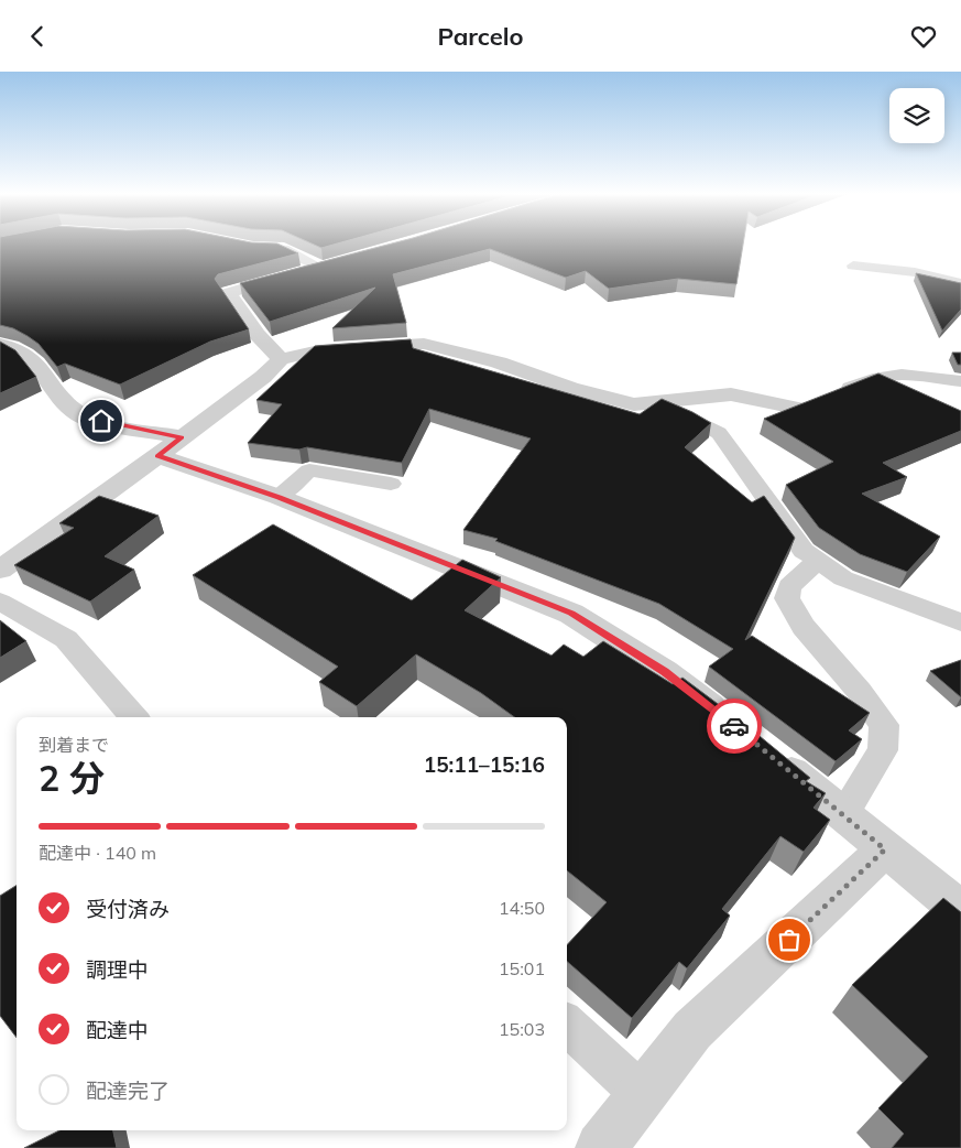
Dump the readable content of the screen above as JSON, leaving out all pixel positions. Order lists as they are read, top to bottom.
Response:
{
  "page": {
    "header": "Parcelo",
    "heading": ["2 分", "到着まで", "15:11–15:16"],
    "bar": "配達中 · 140 m",
    "list": [
      ["受付済み", "14:50"],
      ["調理中", "15:01"],
      ["配達中", "15:03"],
      "配達完了"
    ]
  }
}
